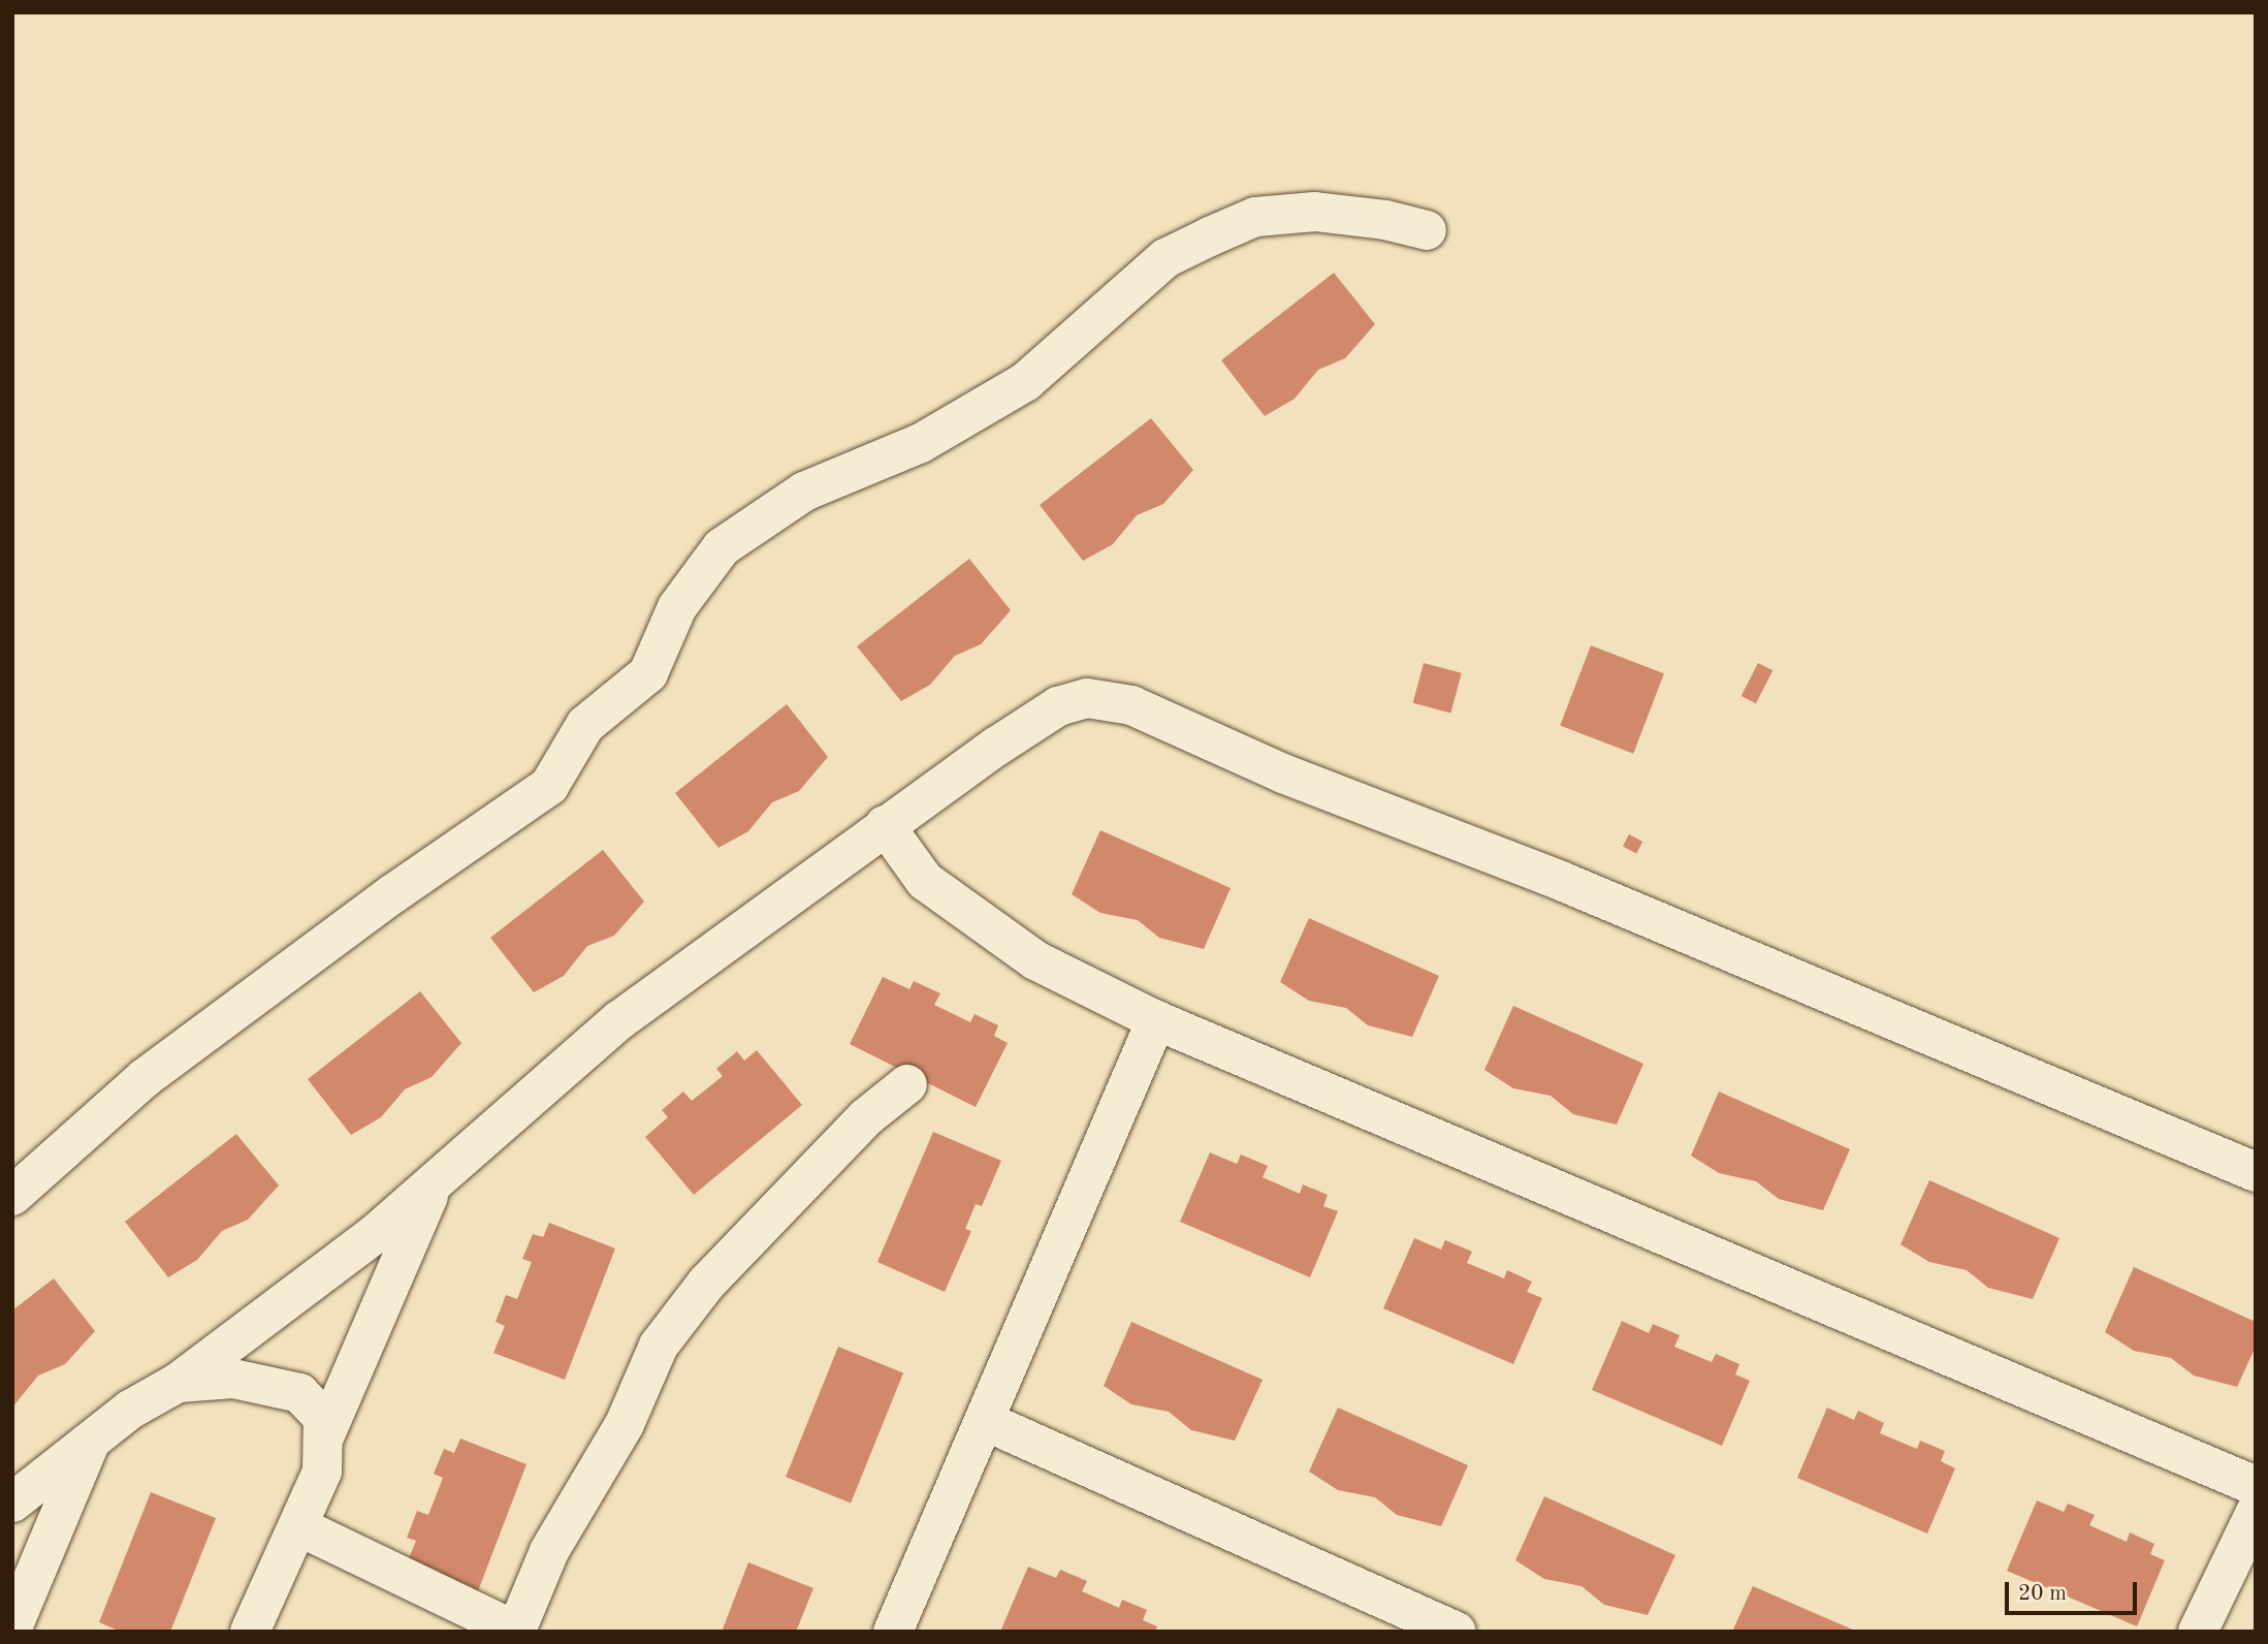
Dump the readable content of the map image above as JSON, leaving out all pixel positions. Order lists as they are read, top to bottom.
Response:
{
  "scale_bar": "20 m"
}
